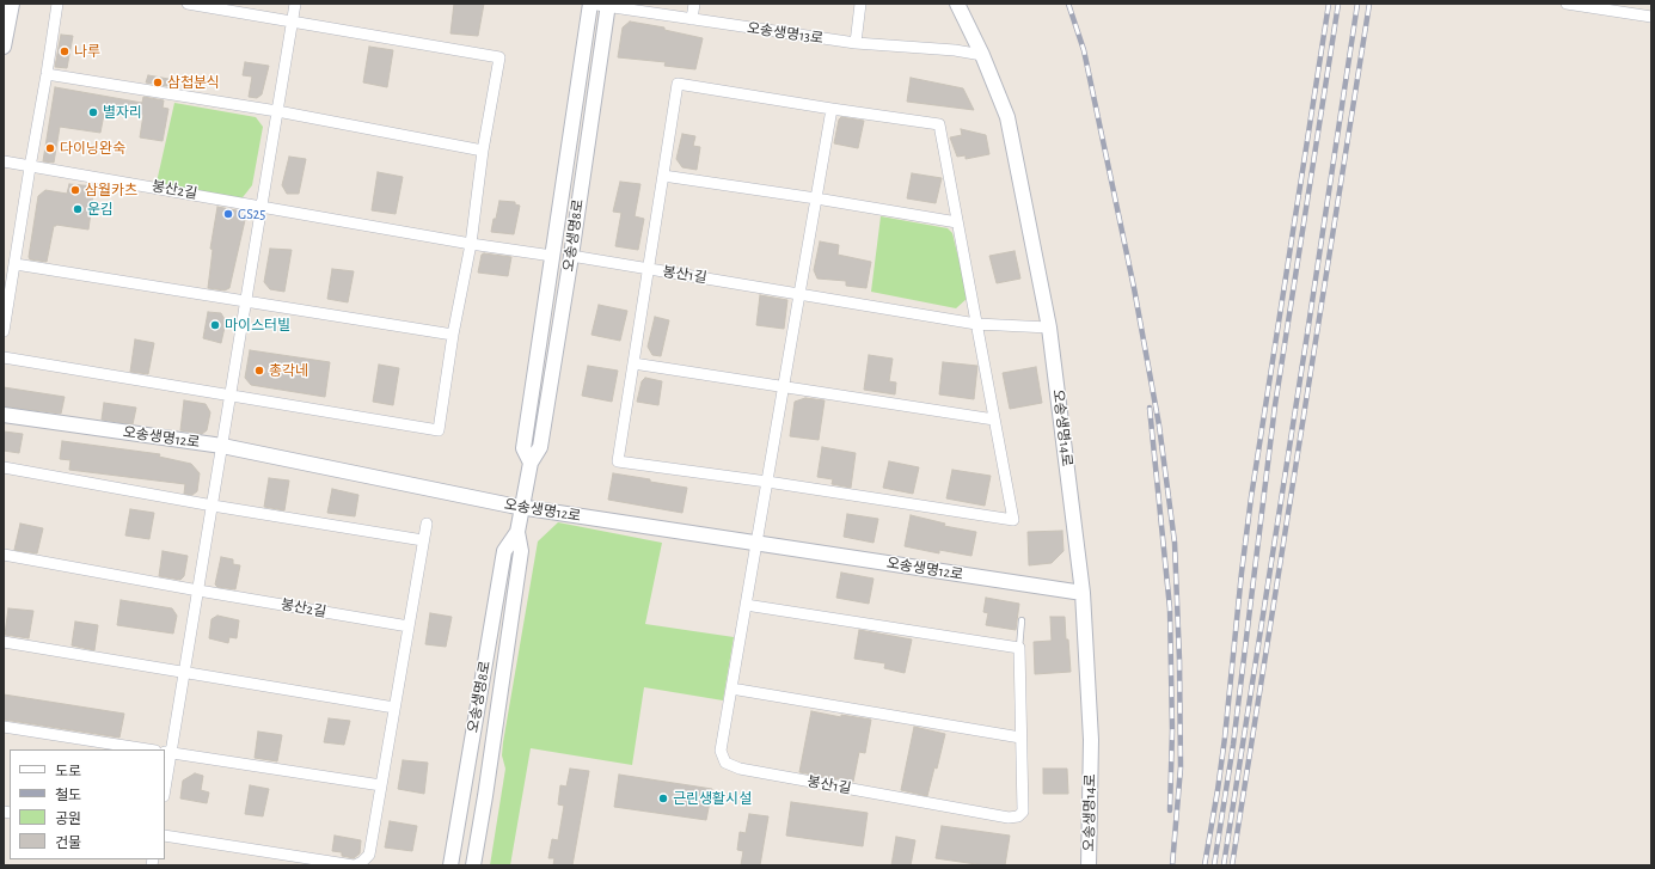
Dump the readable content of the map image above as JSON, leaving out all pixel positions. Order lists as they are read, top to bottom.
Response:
{
  "streets": {
    "street": [
      "오송생명13로",
      "봉산2길",
      "오송생명8로",
      "봉산1길",
      "오송생명14로",
      "오송생명12로"
    ]
  },
  "crossings": [
    ["오송생명13로", "오송생명8로"],
    ["오송생명13로", "오송생명14로"],
    ["봉산2길", "오송생명8로"],
    ["오송생명8로", "봉산1길"],
    ["오송생명8로", "오송생명12로"],
    ["봉산1길", "오송생명14로"],
    ["봉산1길", "오송생명12로"],
    ["오송생명14로", "오송생명12로"]
  ],
  "places": [
    "나루",
    "삼첩분식",
    "별자리",
    "다이닝완숙",
    "삼월카츠",
    "운김",
    "GS25",
    "마이스터빌",
    "총각네",
    "근린생활시설"
  ],
  "legend": [
    "도로",
    "철도",
    "공원",
    "건물"
  ]
}
